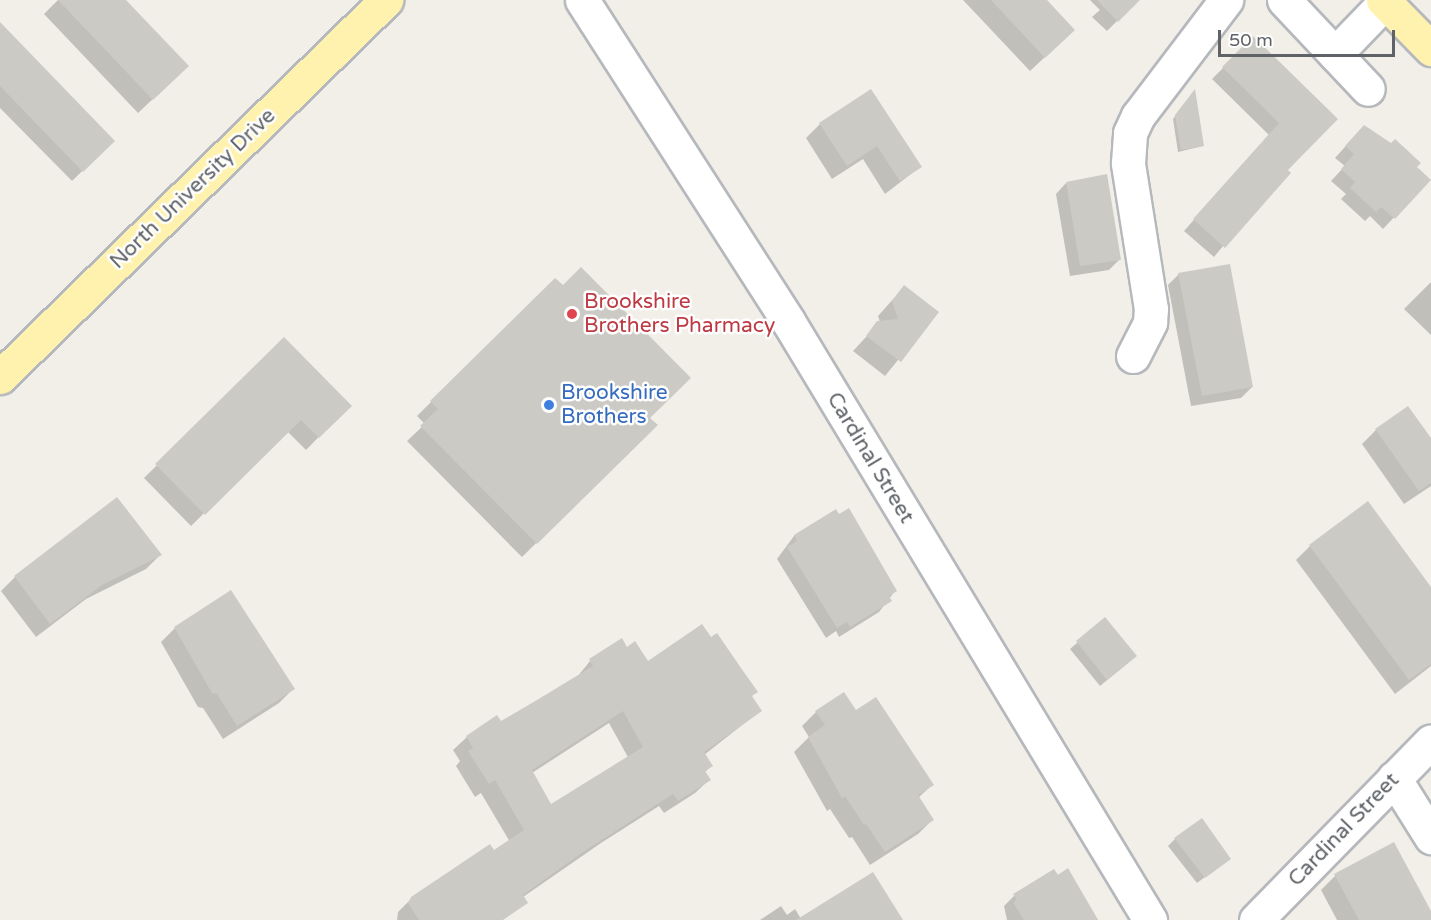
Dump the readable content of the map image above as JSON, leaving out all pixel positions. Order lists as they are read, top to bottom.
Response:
{
  "streets": {
    "main road": ["North University Drive"],
    "street": ["Cardinal Street"]
  },
  "places": ["Brookshire Brothers Pharmacy", "Brookshire Brothers"],
  "scale_bar": "50 m"
}
